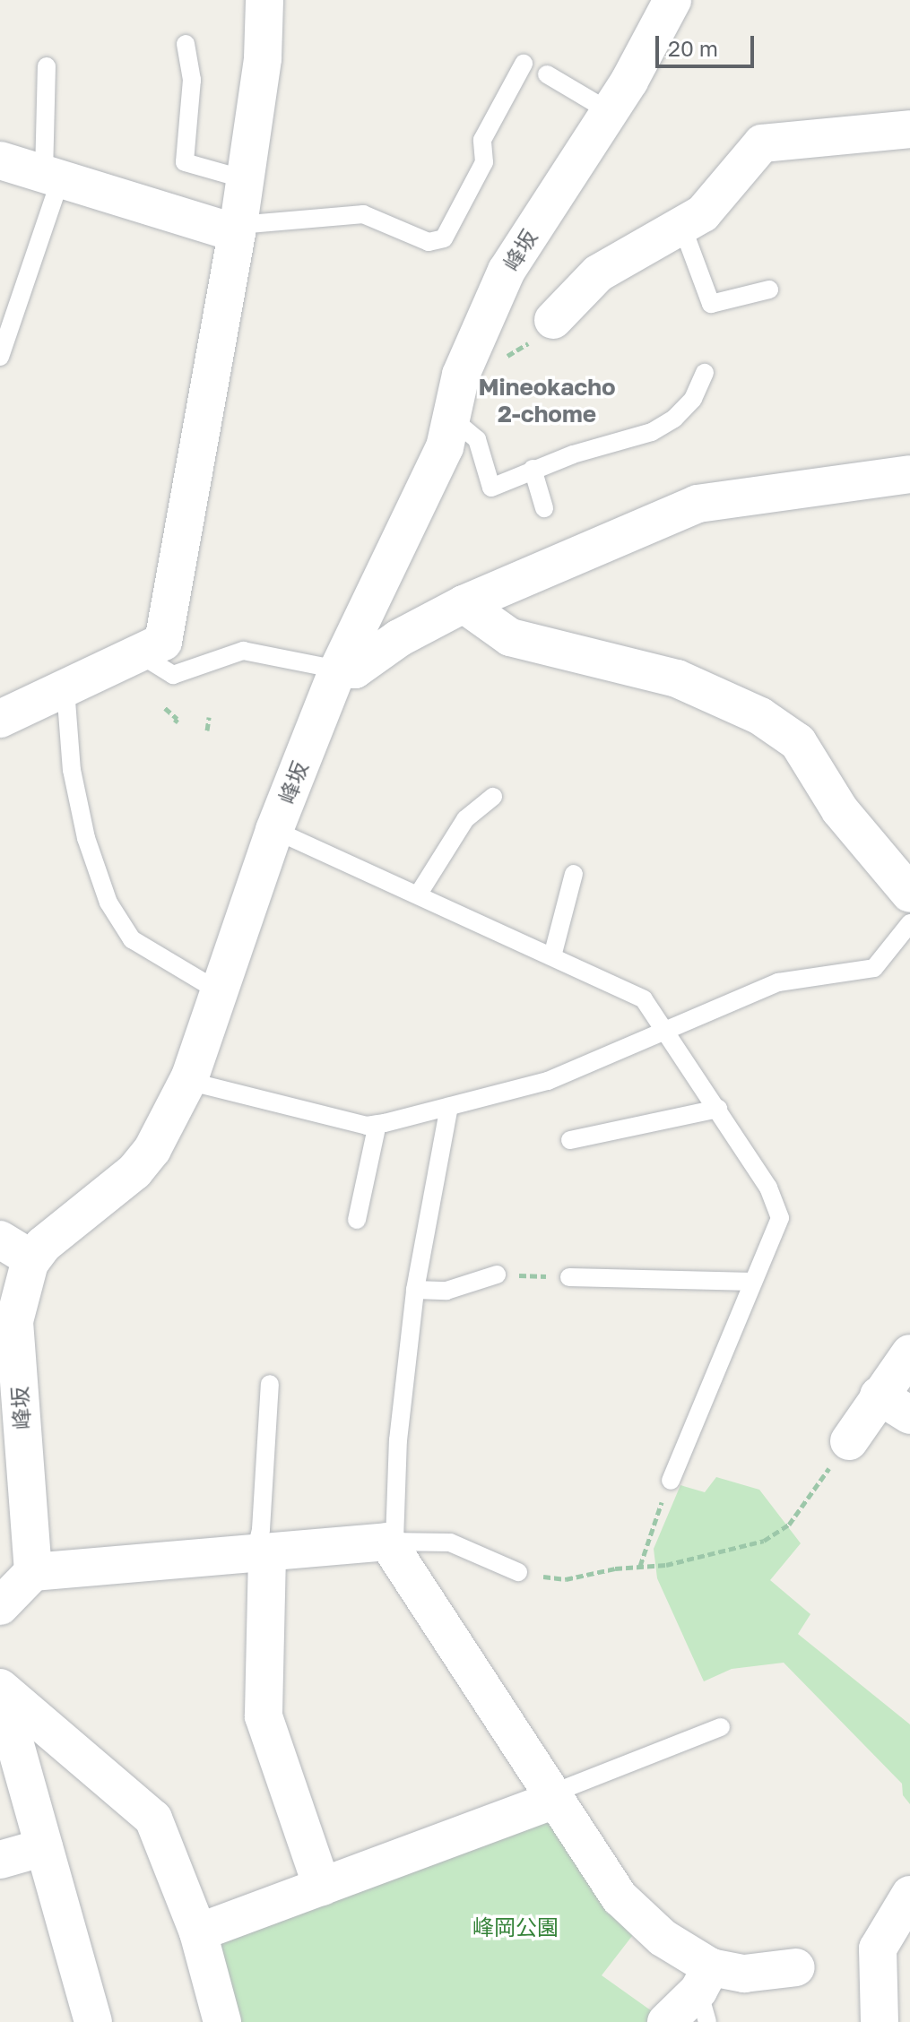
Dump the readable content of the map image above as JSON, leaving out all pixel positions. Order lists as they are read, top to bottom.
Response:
{
  "streets": {
    "street": ["峰坂"]
  },
  "districts": ["Mineokacho 2-chome"],
  "parks": ["峰岡公園"],
  "scale_bar": "20 m"
}
